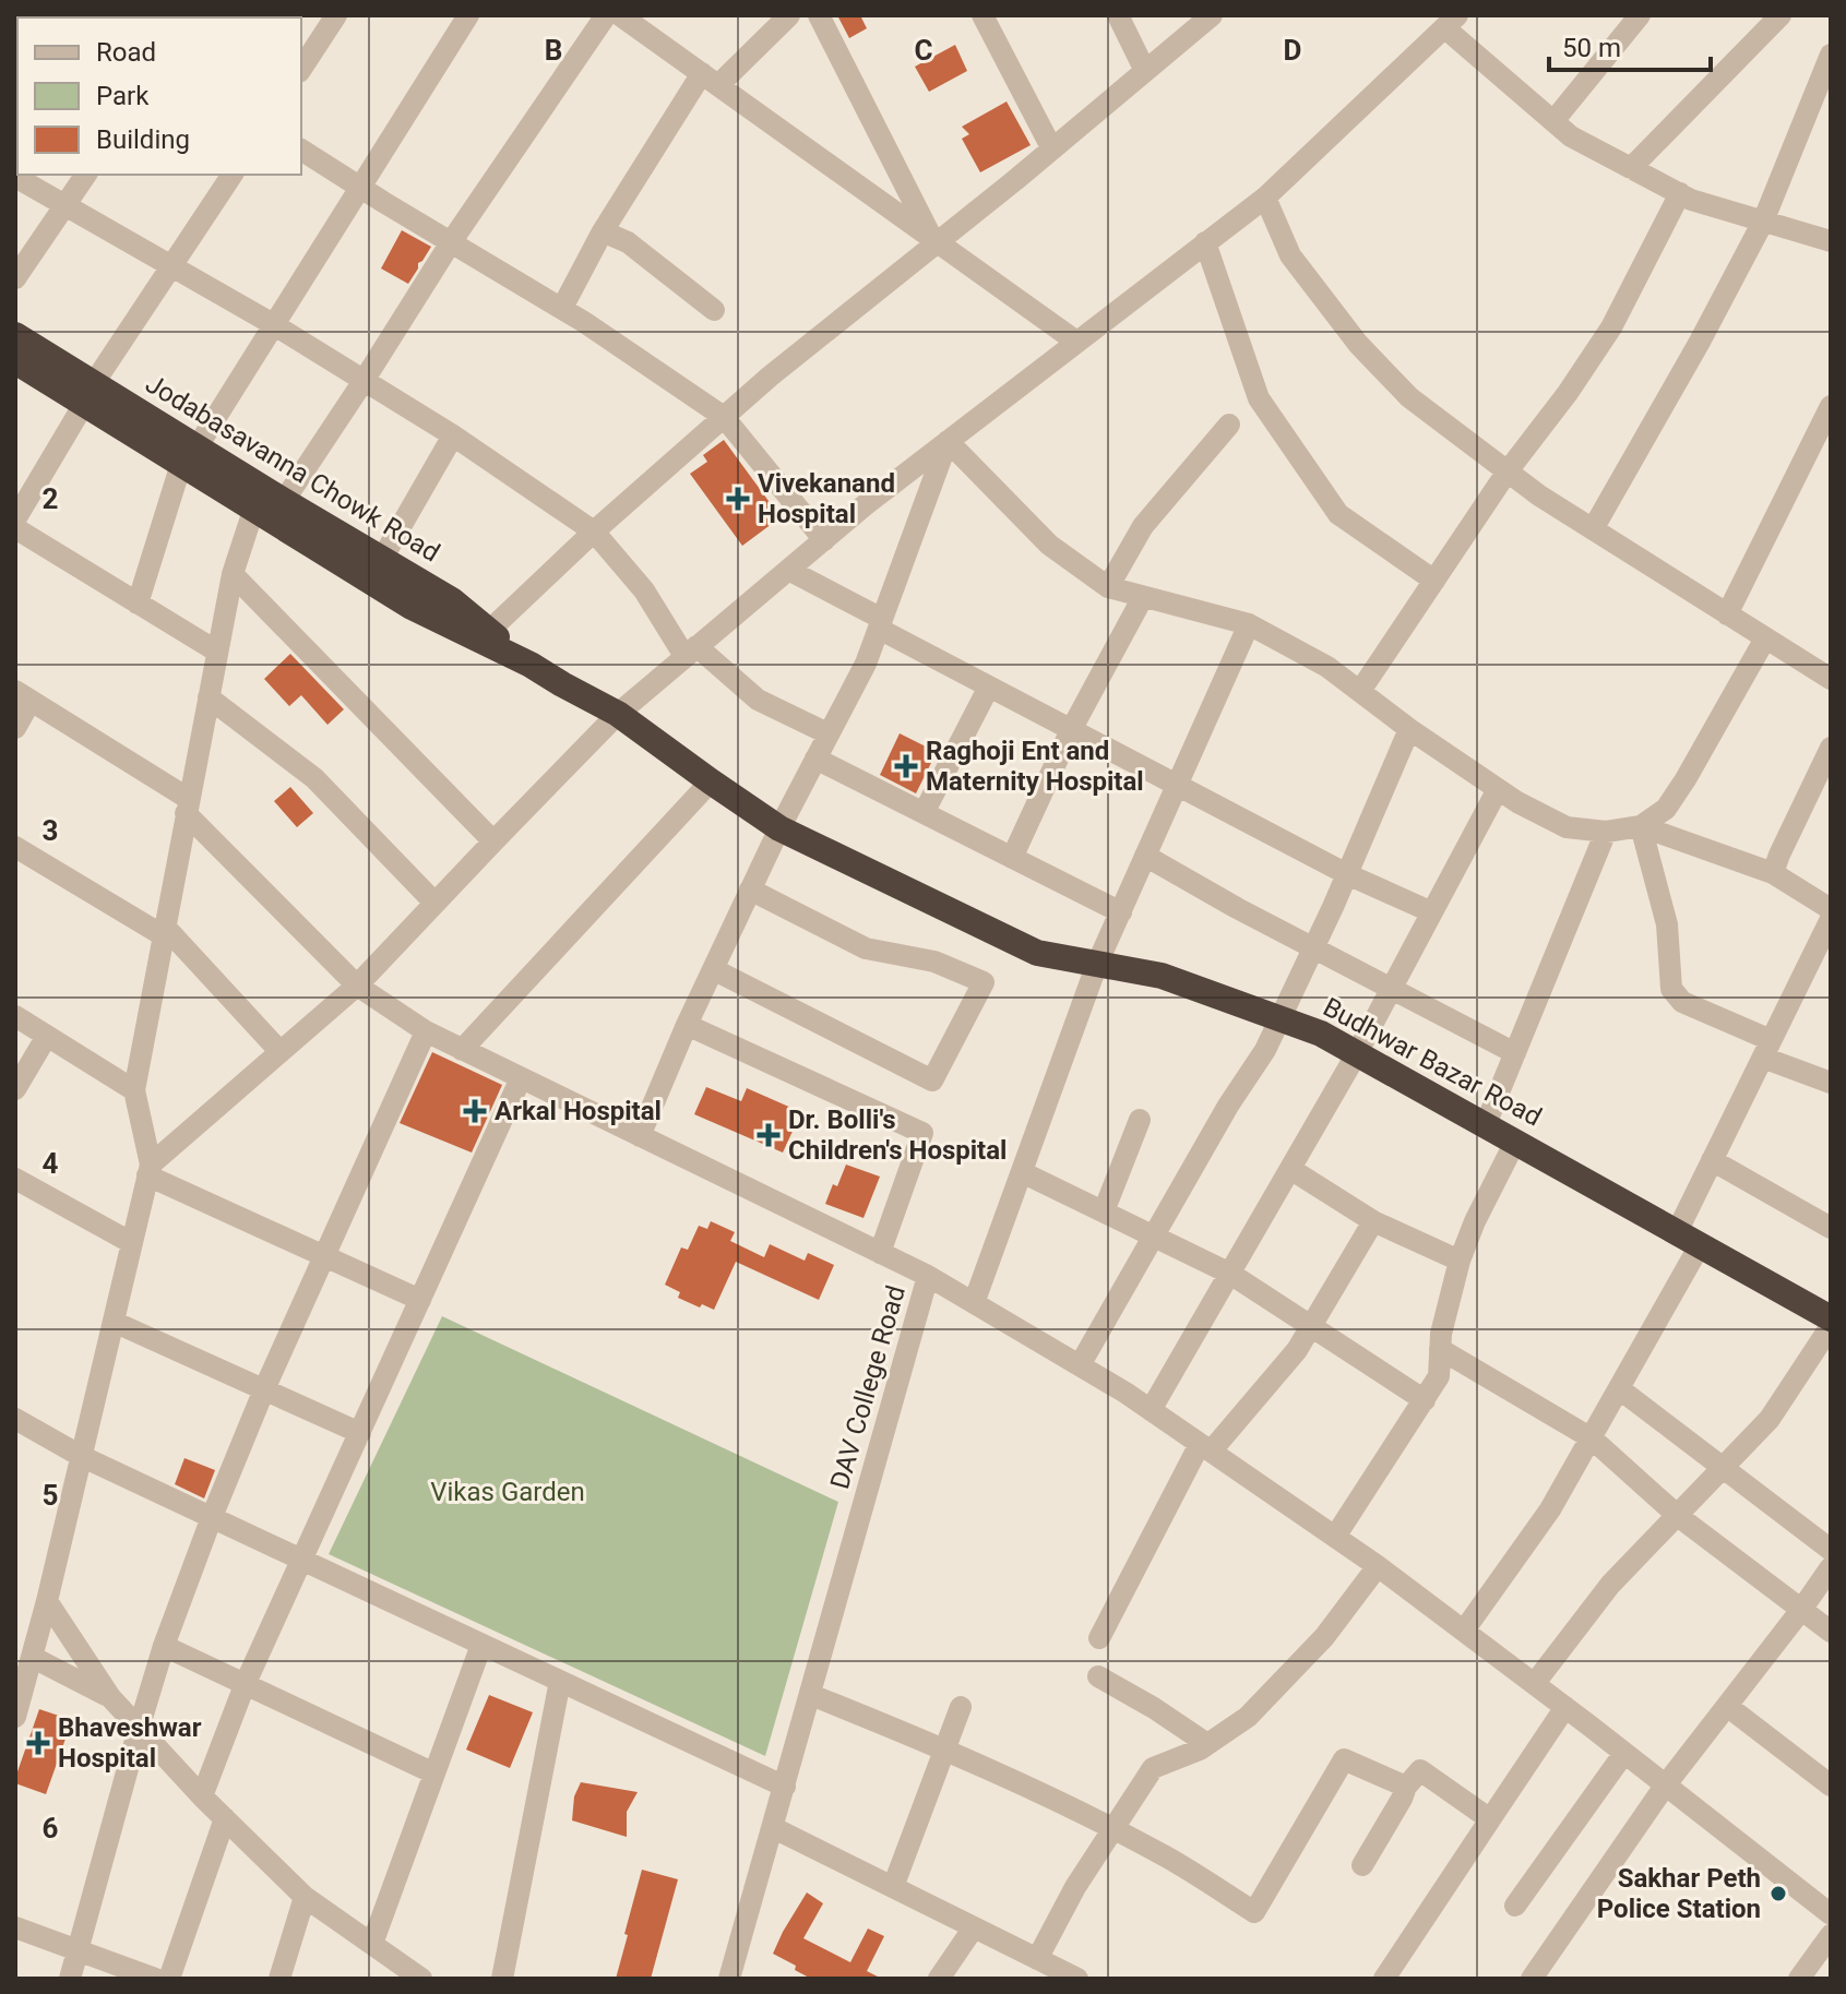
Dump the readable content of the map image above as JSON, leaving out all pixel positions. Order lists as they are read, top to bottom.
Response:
{
  "streets": {
    "highway": ["Jodabasavanna Chowk Road", "Budhwar Bazar Road"],
    "street": ["DAV College Road"]
  },
  "crossings": [
    ["Jodabasavanna Chowk Road", "Budhwar Bazar Road"]
  ],
  "parks": ["Vikas Garden"],
  "places": {
    "health": [
      "Vivekanand Hospital",
      "Raghoji Ent and Maternity Hospital",
      "Arkal Hospital",
      "Dr. Bolli's Children's Hospital",
      "Bhaveshwar Hospital"
    ],
    "other": ["Sakhar Peth Police Station"]
  },
  "legend": ["Road", "Park", "Building"],
  "scale_bar": "50 m",
  "grid": {
    "columns": ["B", "C", "D"],
    "rows": [
      "2",
      "3",
      "4",
      "5",
      "6"
    ]
  }
}
